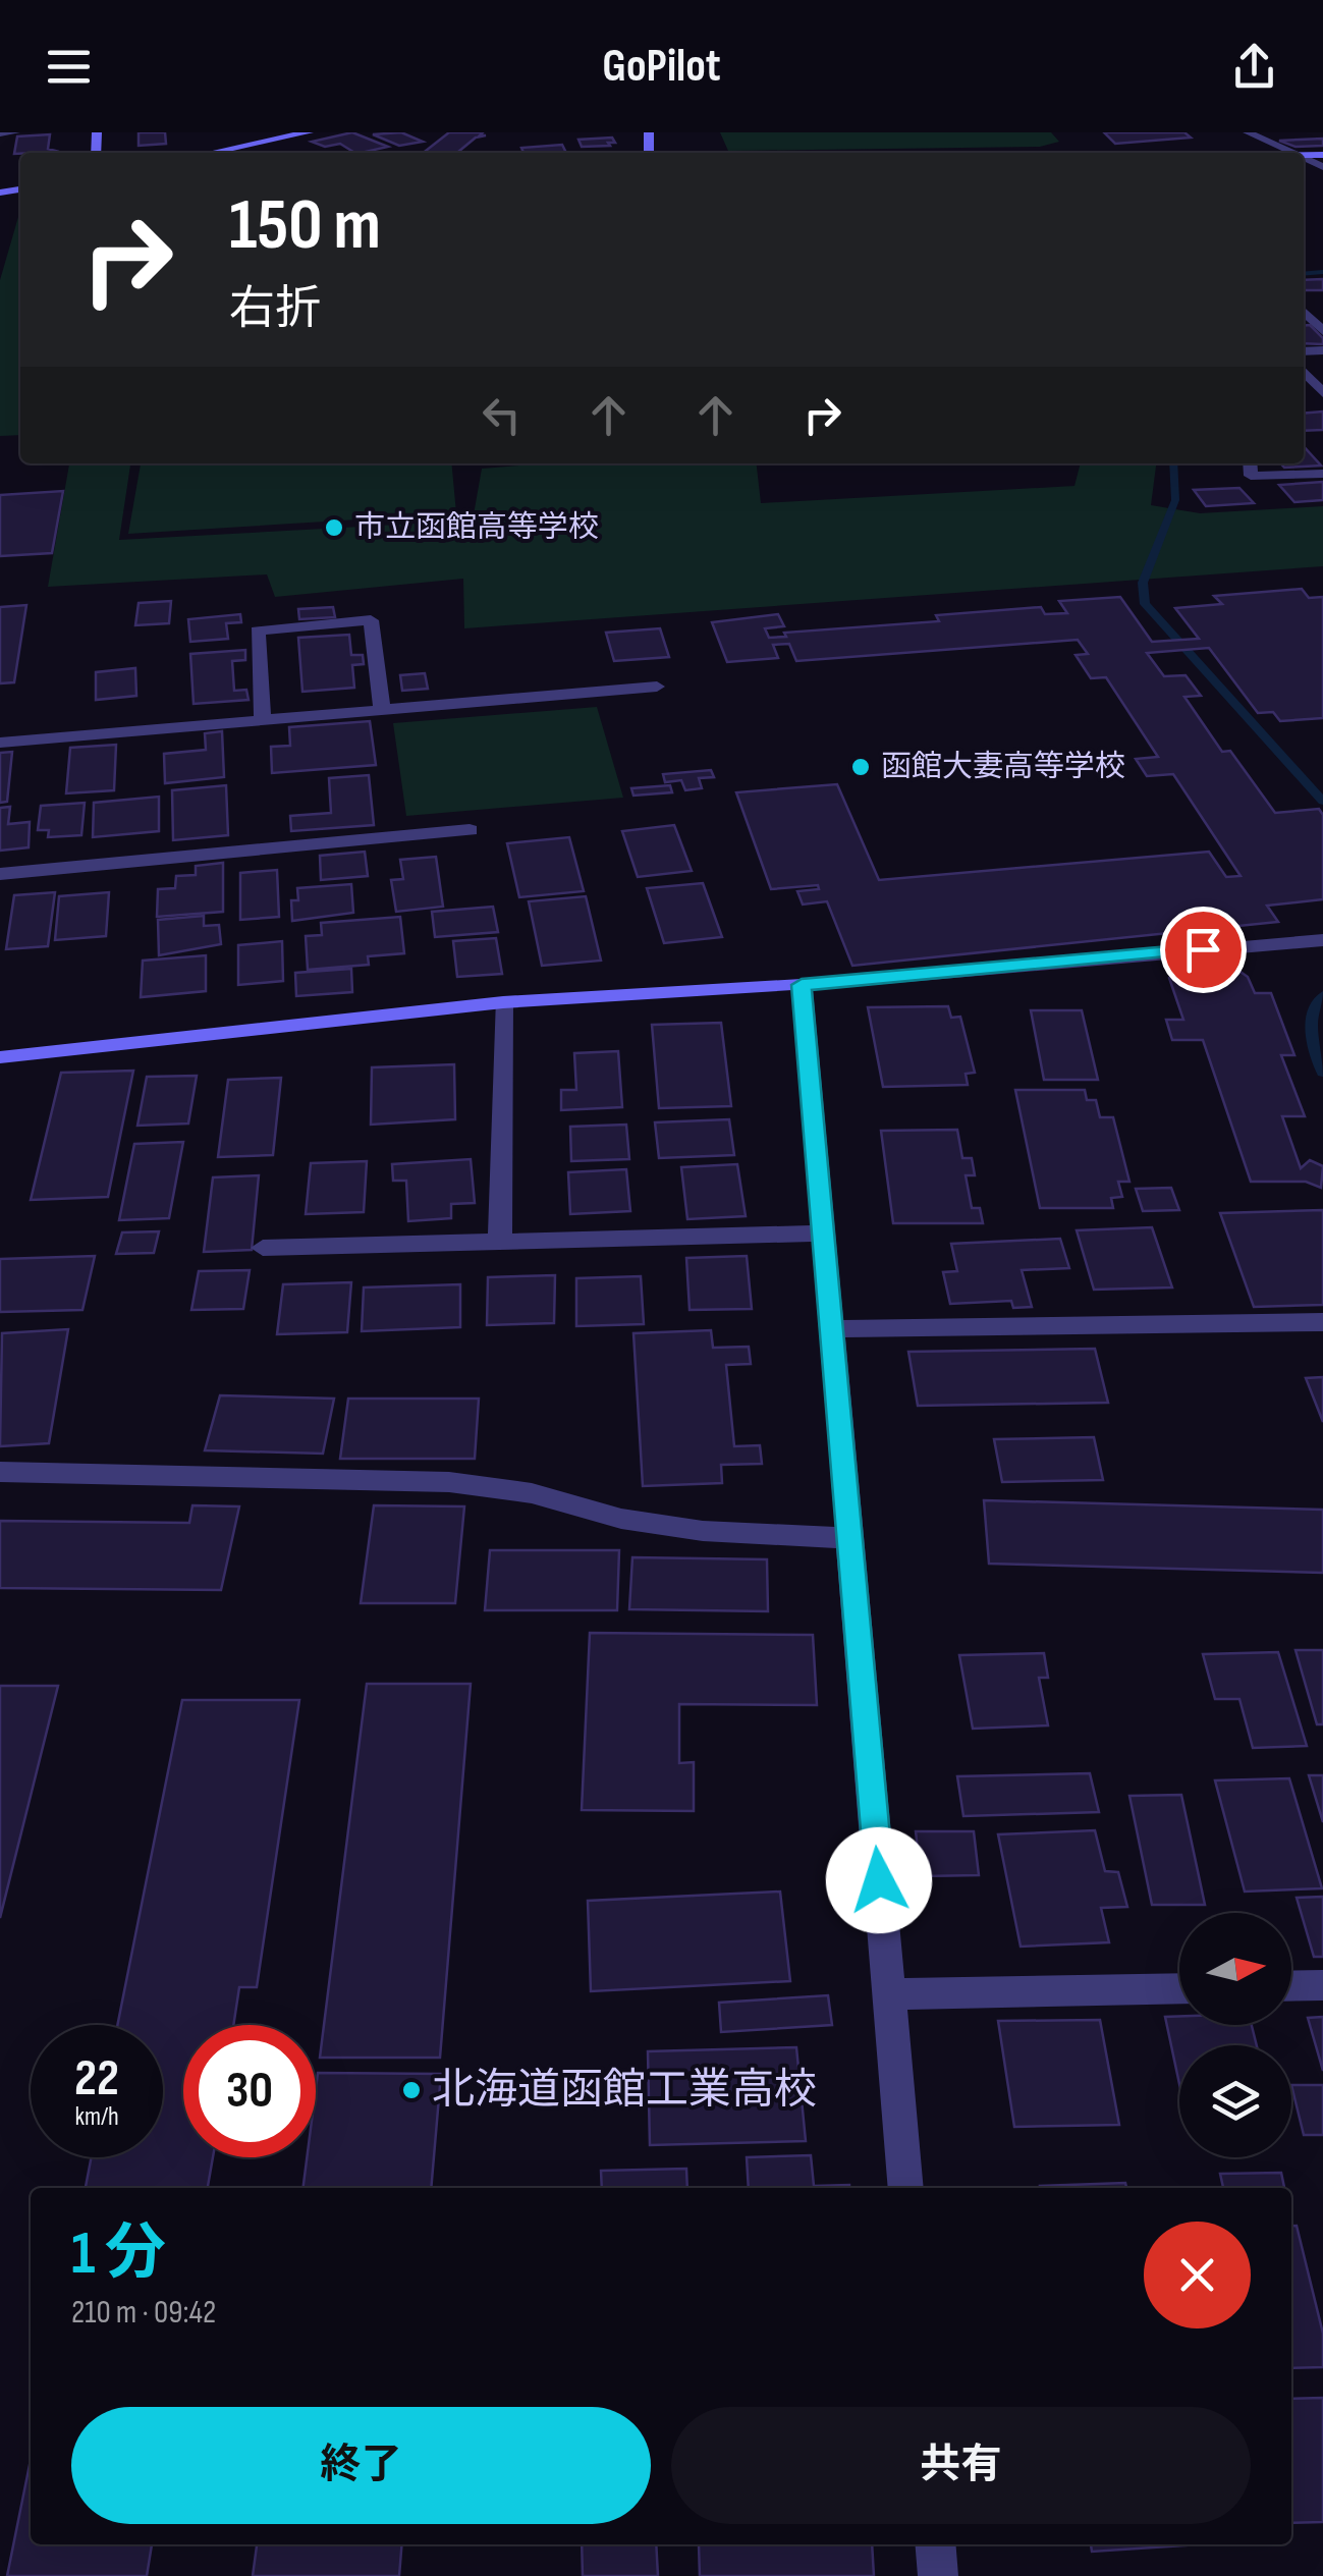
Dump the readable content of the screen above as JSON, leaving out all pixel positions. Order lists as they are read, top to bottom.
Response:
{
  "places": ["市立函館高等学校", "函館大妻高等学校", "北海道函館工業高校"],
  "north": "right",
  "page": {
    "header": "GoPilot",
    "turn": ["150 m", "右折"],
    "speed": "22 km/h",
    "limit": "30",
    "heading": ["1 分", "210 m · 09:42"],
    "buttons": ["終了", "共有"]
  }
}
